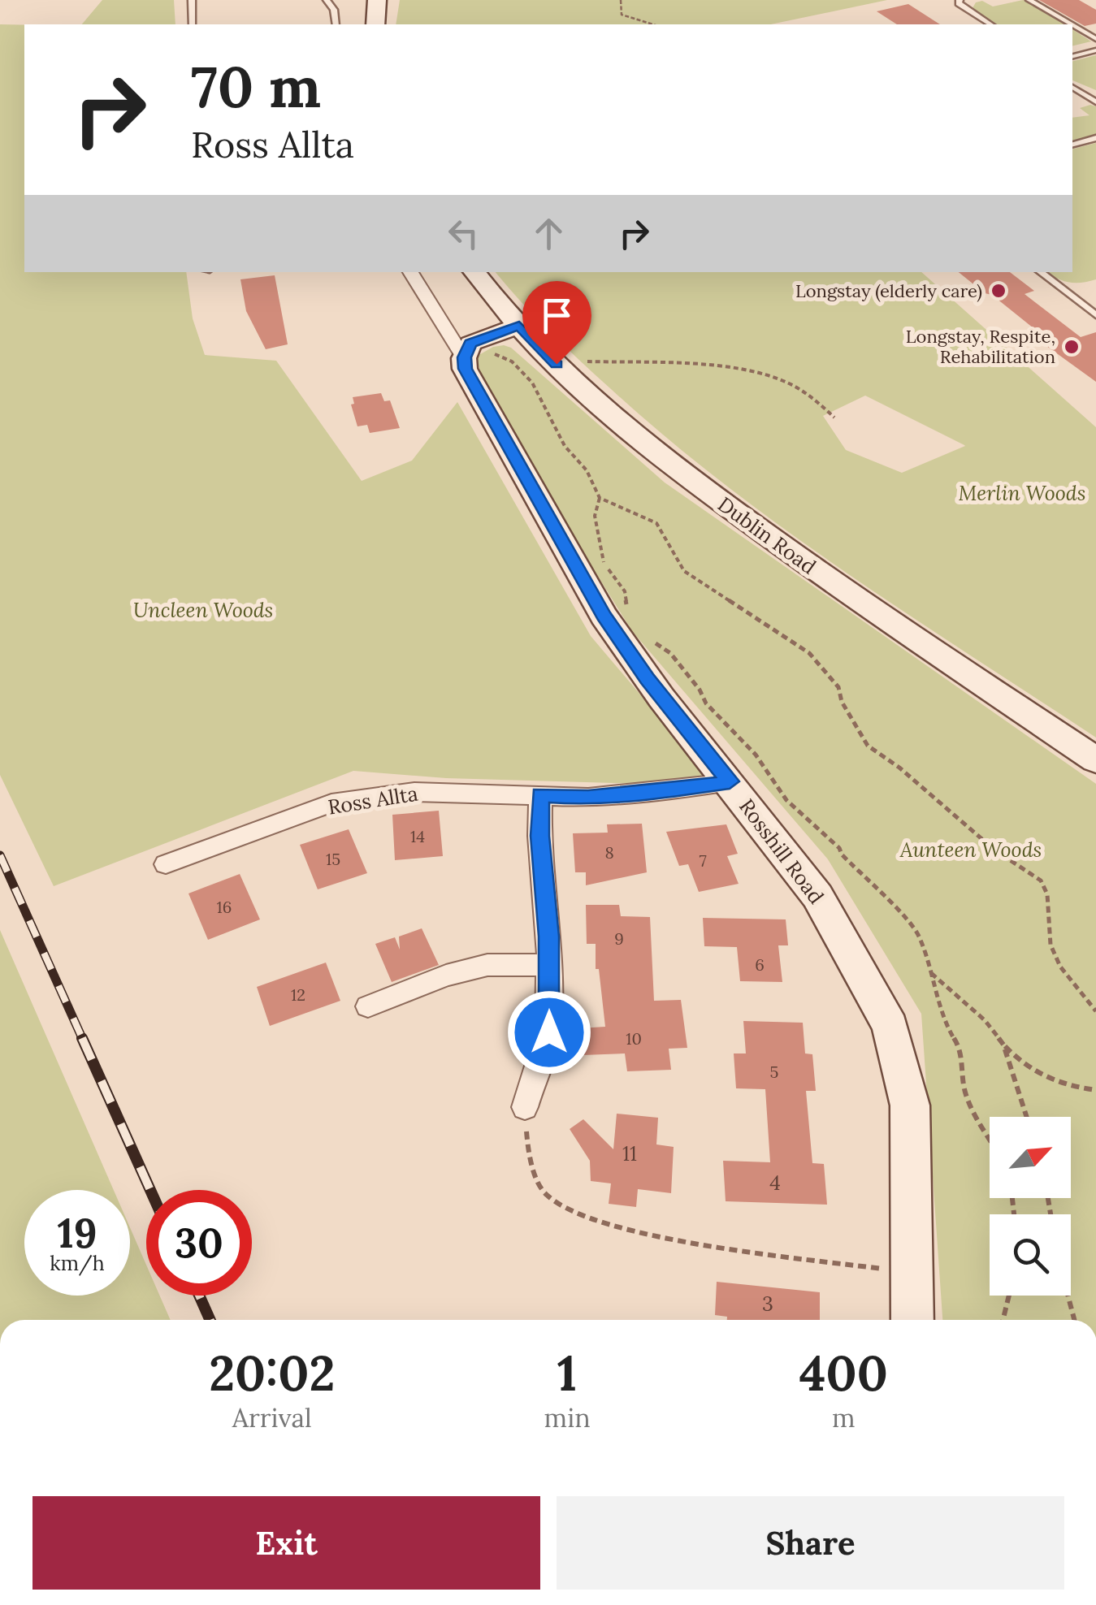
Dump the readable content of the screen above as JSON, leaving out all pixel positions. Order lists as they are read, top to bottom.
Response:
{
  "streets": {
    "street": ["Dublin Road", "Ross Allta", "Rosshill Road"]
  },
  "crossings": [
    ["Ross Allta", "Rosshill Road"]
  ],
  "parks": ["Merlin Woods", "Uncleen Woods", "Aunteen Woods"],
  "places": ["Longstay (elderly care)", "Longstay, Respite, Rehabilitation"],
  "house_numbers": [
    "14",
    "8",
    "15",
    "7",
    "16",
    "9",
    "6",
    "12",
    "10",
    "5",
    "11",
    "4",
    "3"
  ],
  "north": "top right",
  "page": {
    "turn": ["70 m", "Ross Allta"],
    "speed": "19 km/h",
    "limit": "30",
    "eta": [
      "20:02",
      "Arrival",
      "1",
      "min",
      "400",
      "m"
    ],
    "buttons": ["Exit", "Share"]
  }
}
